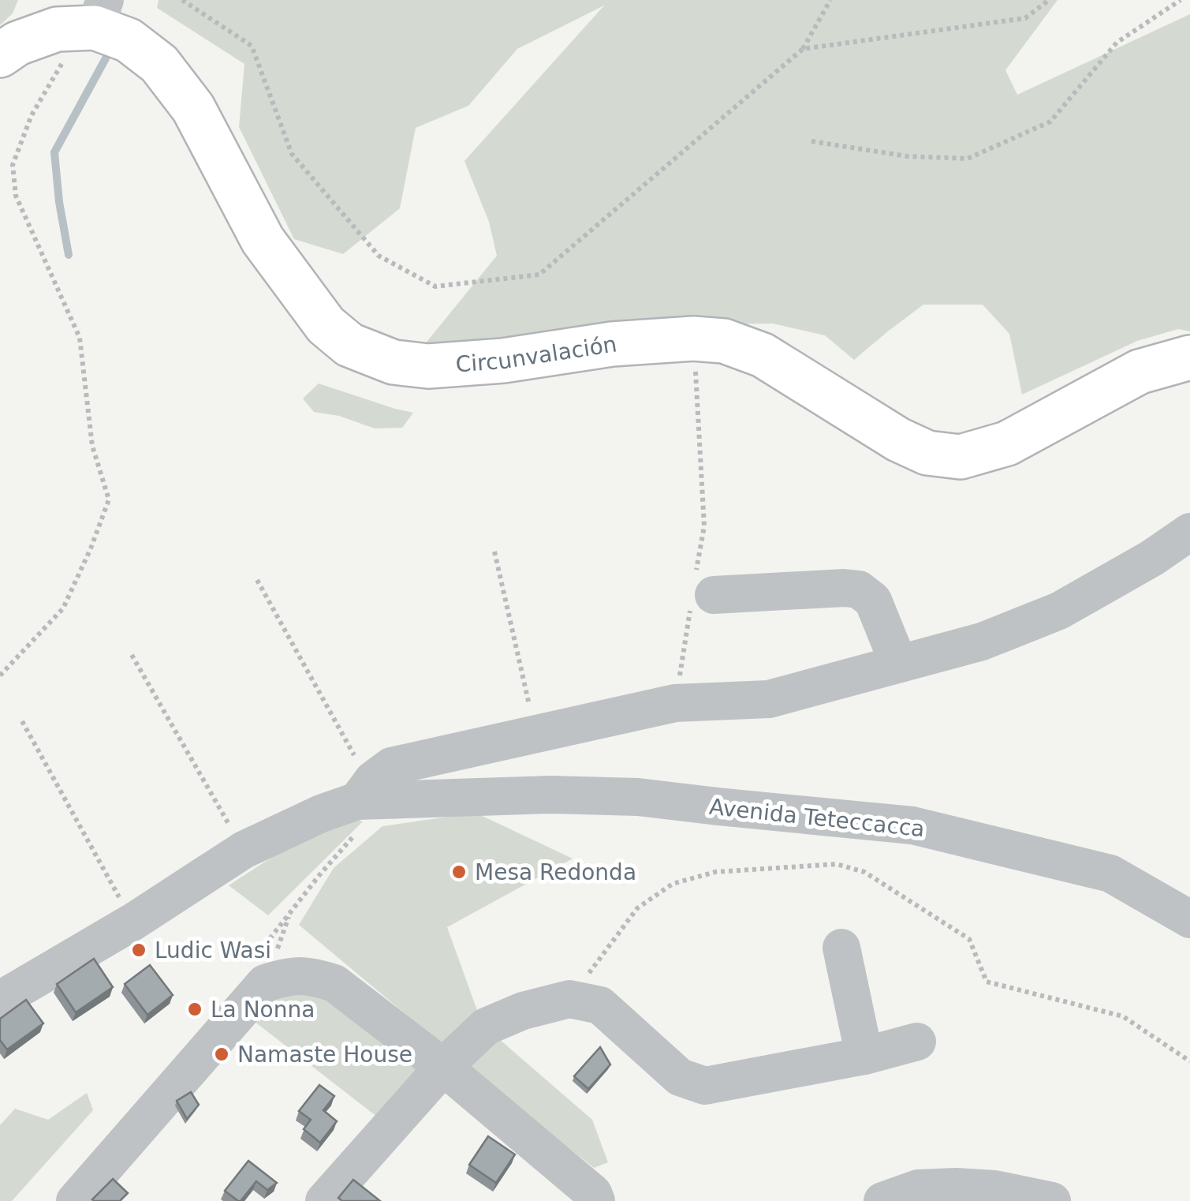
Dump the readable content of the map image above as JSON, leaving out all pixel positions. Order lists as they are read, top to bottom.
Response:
{
  "streets": {
    "highway": ["Circunvalación"],
    "street": ["Avenida Teteccacca"]
  },
  "places": [
    "Mesa Redonda",
    "Ludic Wasi",
    "La Nonna",
    "Namaste House"
  ]
}
